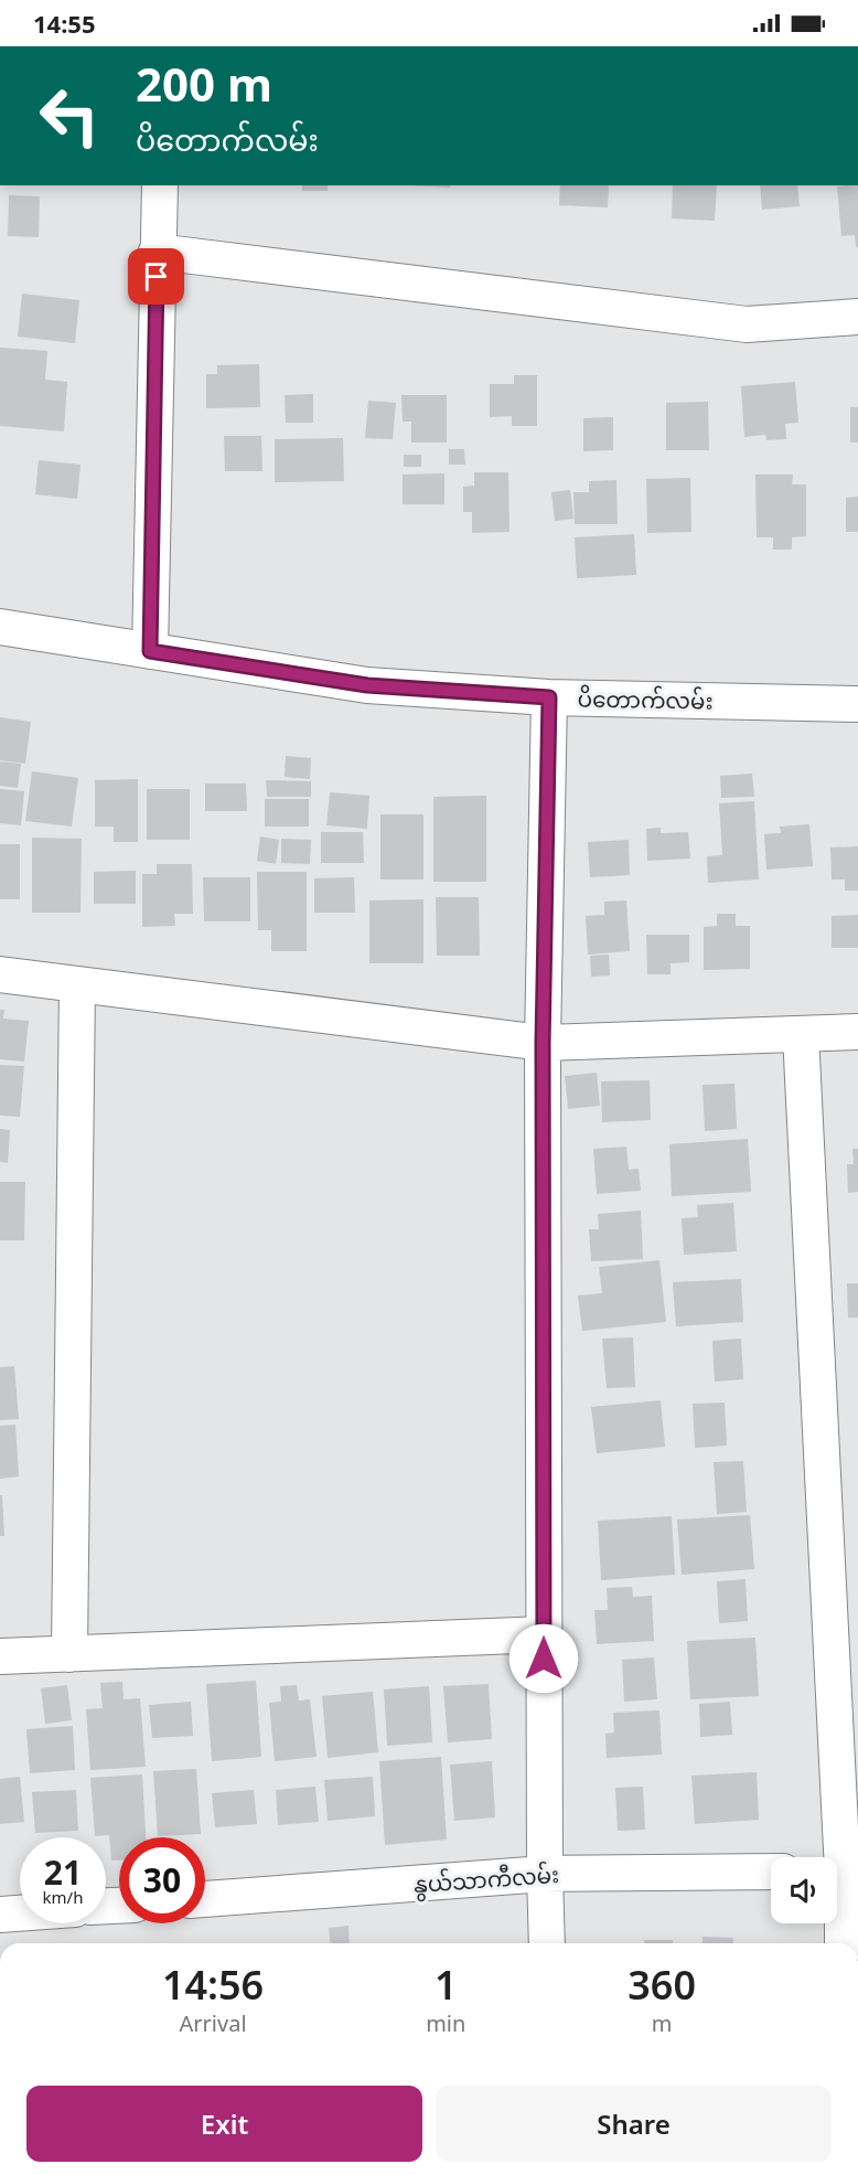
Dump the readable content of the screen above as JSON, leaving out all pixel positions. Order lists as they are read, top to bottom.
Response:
{
  "streets": {
    "street": ["ပိတောက်လမ်း", "နွယ်သာကီလမ်း"]
  },
  "page": {
    "status": "14:55",
    "turn": ["200 m", "ပိတောက်လမ်း"],
    "speed": "21 km/h",
    "limit": "30",
    "eta": [
      "14:56",
      "Arrival",
      "1",
      "min",
      "360",
      "m"
    ],
    "buttons": ["Exit", "Share"]
  }
}
